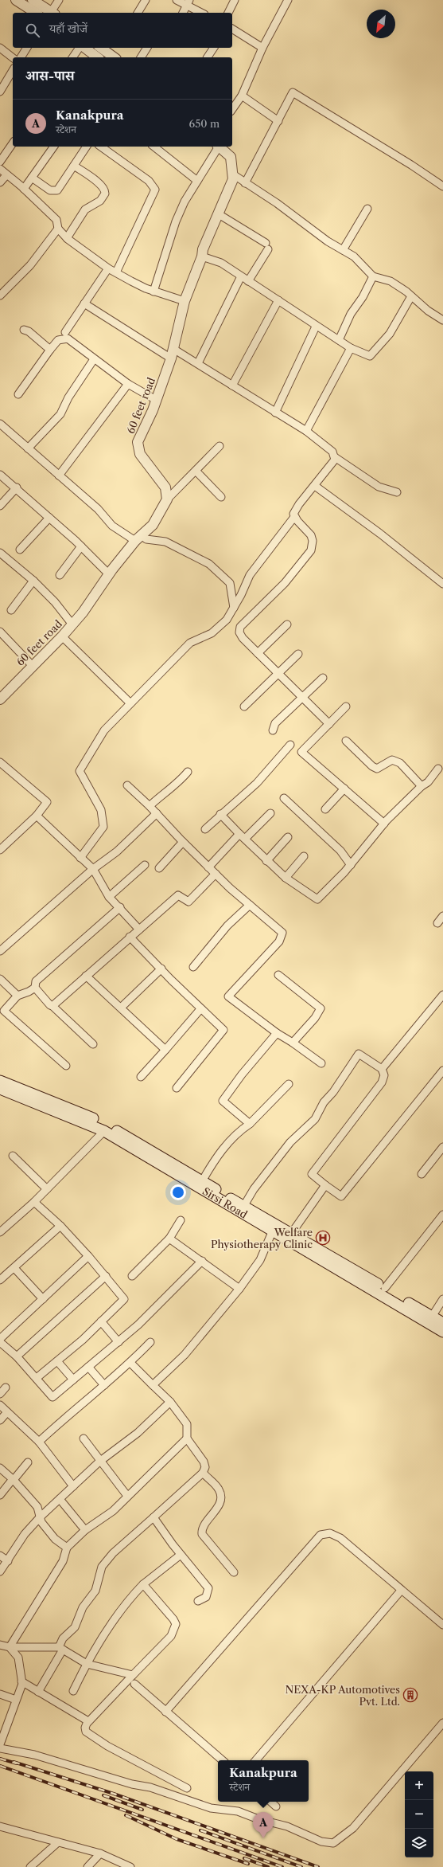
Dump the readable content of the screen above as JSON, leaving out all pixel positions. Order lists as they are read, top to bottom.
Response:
{
  "streets": {
    "main road": ["Sirsi Road"],
    "street": ["60 feet road"]
  },
  "places": {
    "hospital": ["Welfare Physiotherapy Clinic"],
    "building": ["NEXA-KP Automotives Pvt. Ltd."]
  },
  "north": "bottom left",
  "page": {
    "search": "यहाँ खोजें",
    "heading": "आस-पास",
    "list": [
      {
        "mark": "A",
        "name": "Kanakpura",
        "note": "स्टेशन",
        "value": "650 m"
      }
    ],
    "popup": ["Kanakpura", "स्टेशन"],
    "map_buttons": ["+", "−"],
    "pins": "A"
  }
}
